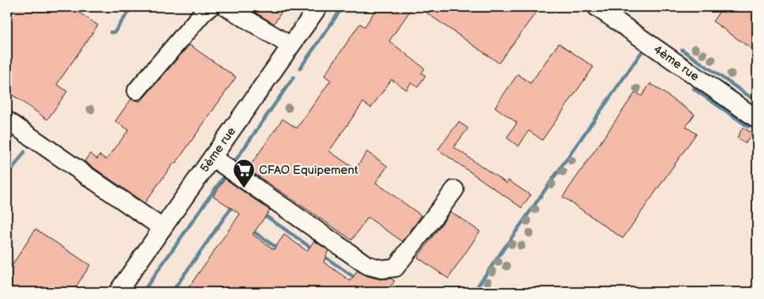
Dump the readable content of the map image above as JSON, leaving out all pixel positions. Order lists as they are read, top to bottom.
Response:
{
  "streets": {
    "street": ["4ème rue", "5ème rue"]
  },
  "places": {
    "supermarket": ["CFAO Equipement"]
  }
}
